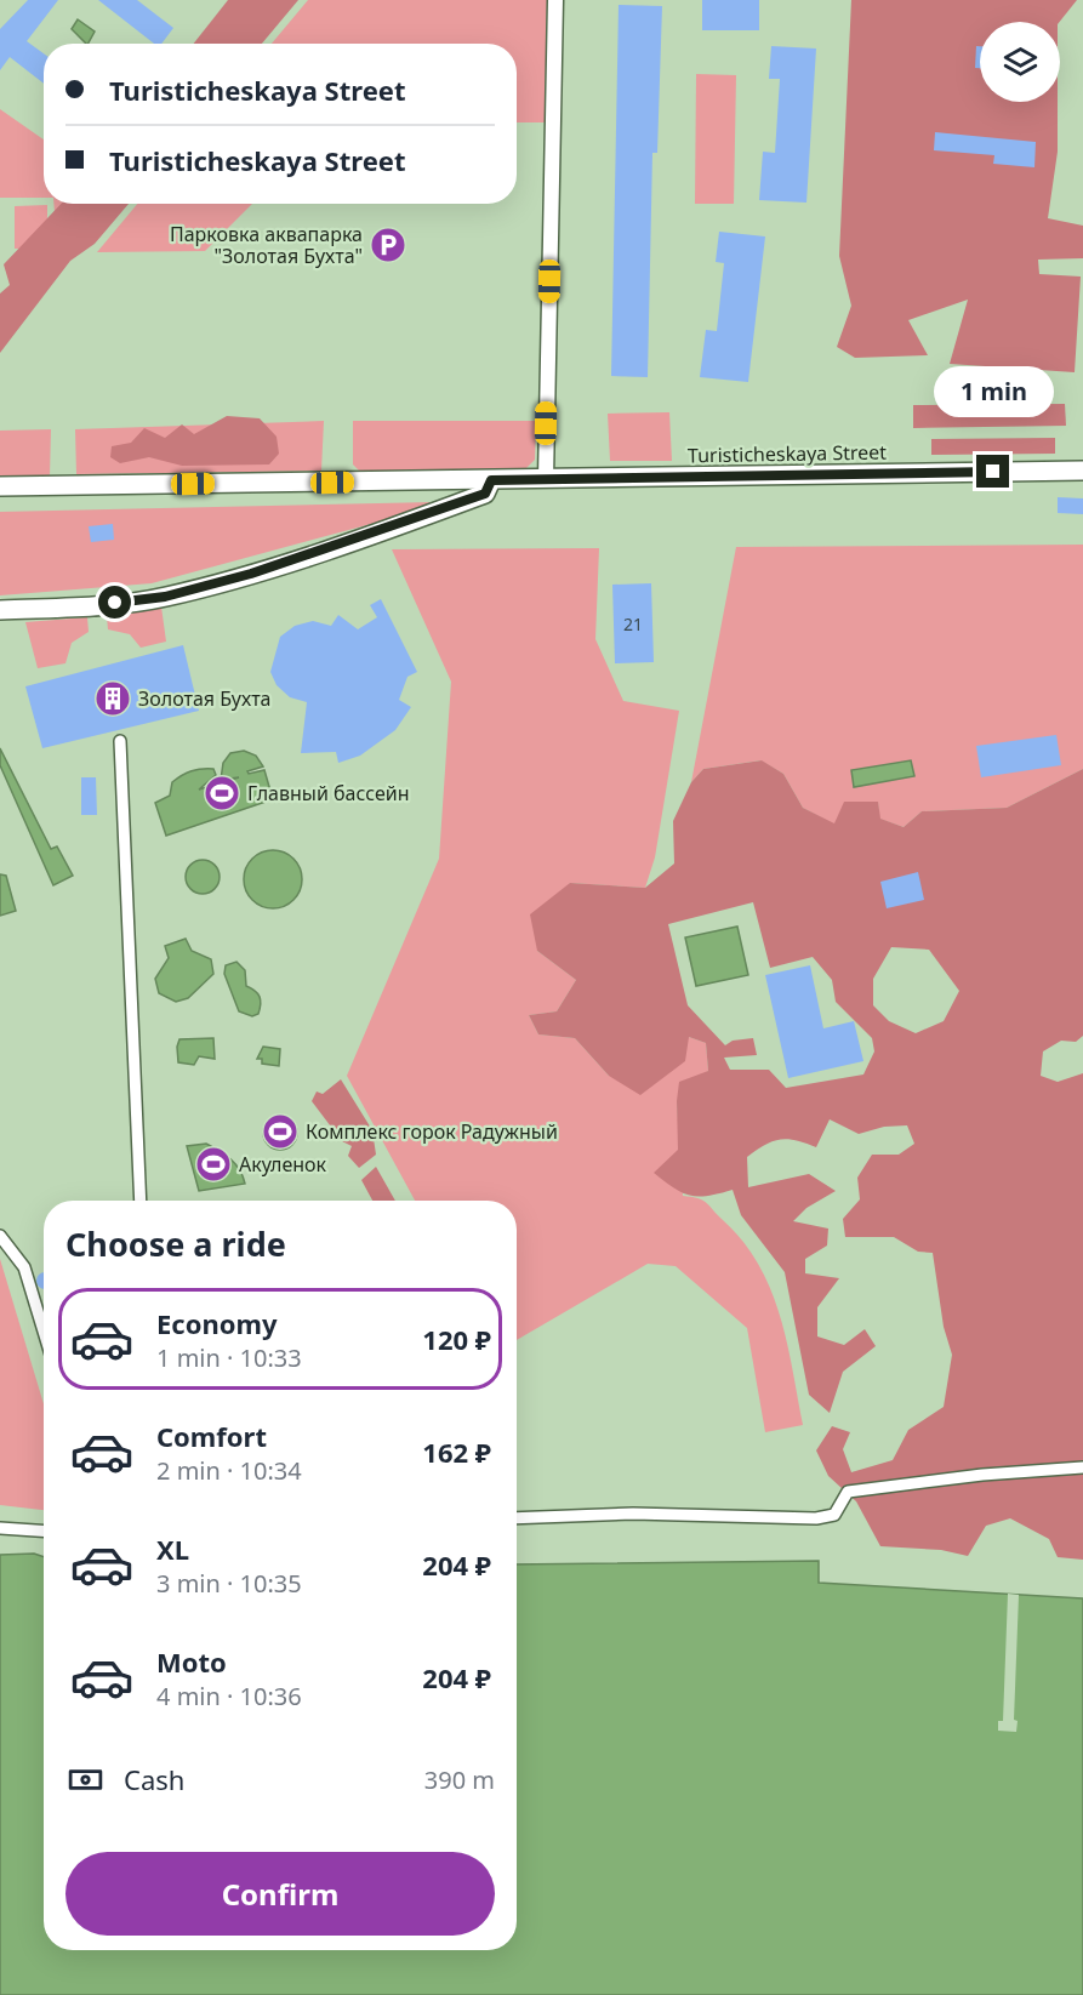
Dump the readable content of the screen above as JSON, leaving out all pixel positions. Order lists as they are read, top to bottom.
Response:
{
  "streets": {
    "street": ["Turisticheskaya Street"]
  },
  "places": {
    "parking": ["Парковка аквапарка \"Золотая Бухта\""],
    "building": ["Золотая Бухта"],
    "sports": ["Главный бассейн", "Комплекс горок Радужный", "Акуленок"]
  },
  "house_numbers": ["21"],
  "page": {
    "banner": ["Turisticheskaya Street", "Turisticheskaya Street"],
    "bubble": "1 min",
    "heading": "Choose a ride",
    "list": [
      {
        "name": "Economy",
        "note": "1 min · 10:33",
        "value": "120 ₽"
      },
      {
        "name": "Comfort",
        "note": "2 min · 10:34",
        "value": "162 ₽"
      },
      {
        "name": "XL",
        "note": "3 min · 10:35",
        "value": "204 ₽"
      },
      {
        "name": "Moto",
        "note": "4 min · 10:36",
        "value": "204 ₽"
      }
    ],
    "pay": ["Cash", "390 m"],
    "buttons": "Confirm"
  }
}
